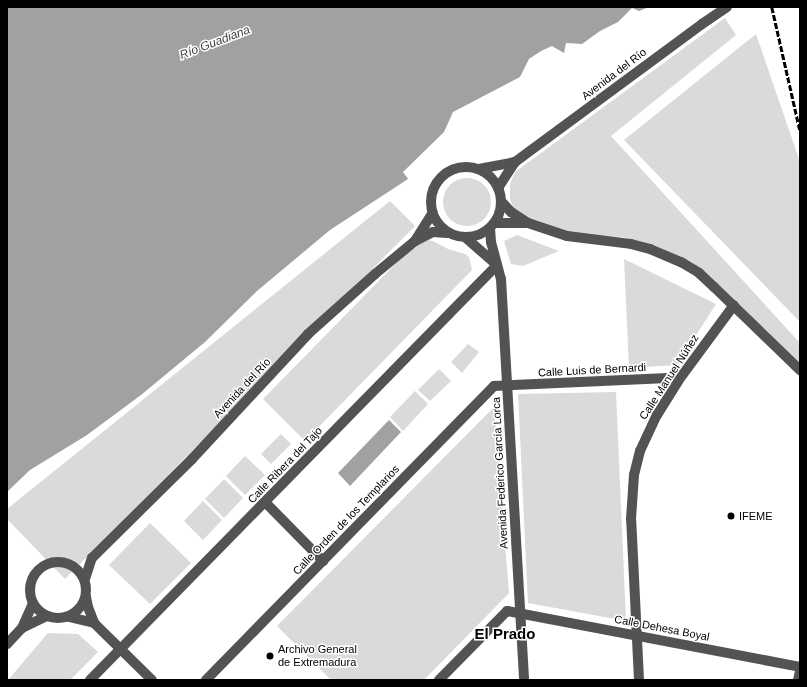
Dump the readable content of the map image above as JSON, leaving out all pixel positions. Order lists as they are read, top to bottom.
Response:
{
  "streets": {
    "street": [
      "Avenida del Río",
      "Calle Luis de Bernardi",
      "Calle Manuel Núñez",
      "Calle Ribera del Tajo",
      "Avenida Federico García Lorca",
      "Calle Orden de los Templarios",
      "Calle Dehesa Boyal"
    ]
  },
  "crossings": [
    ["Avenida del Río", "Avenida Federico García Lorca"],
    ["Calle Luis de Bernardi", "Calle Manuel Núñez"],
    ["Calle Luis de Bernardi", "Avenida Federico García Lorca"],
    ["Calle Luis de Bernardi", "Calle Orden de los Templarios"],
    ["Calle Manuel Núñez", "Calle Dehesa Boyal"],
    ["Calle Ribera del Tajo", "Avenida Federico García Lorca"],
    ["Avenida Federico García Lorca", "Calle Orden de los Templarios"],
    ["Avenida Federico García Lorca", "Calle Dehesa Boyal"]
  ],
  "districts": ["El Prado"],
  "water": ["Río Guadiana"],
  "places": ["IFEME", "Archivo General de Extremadura"]
}
